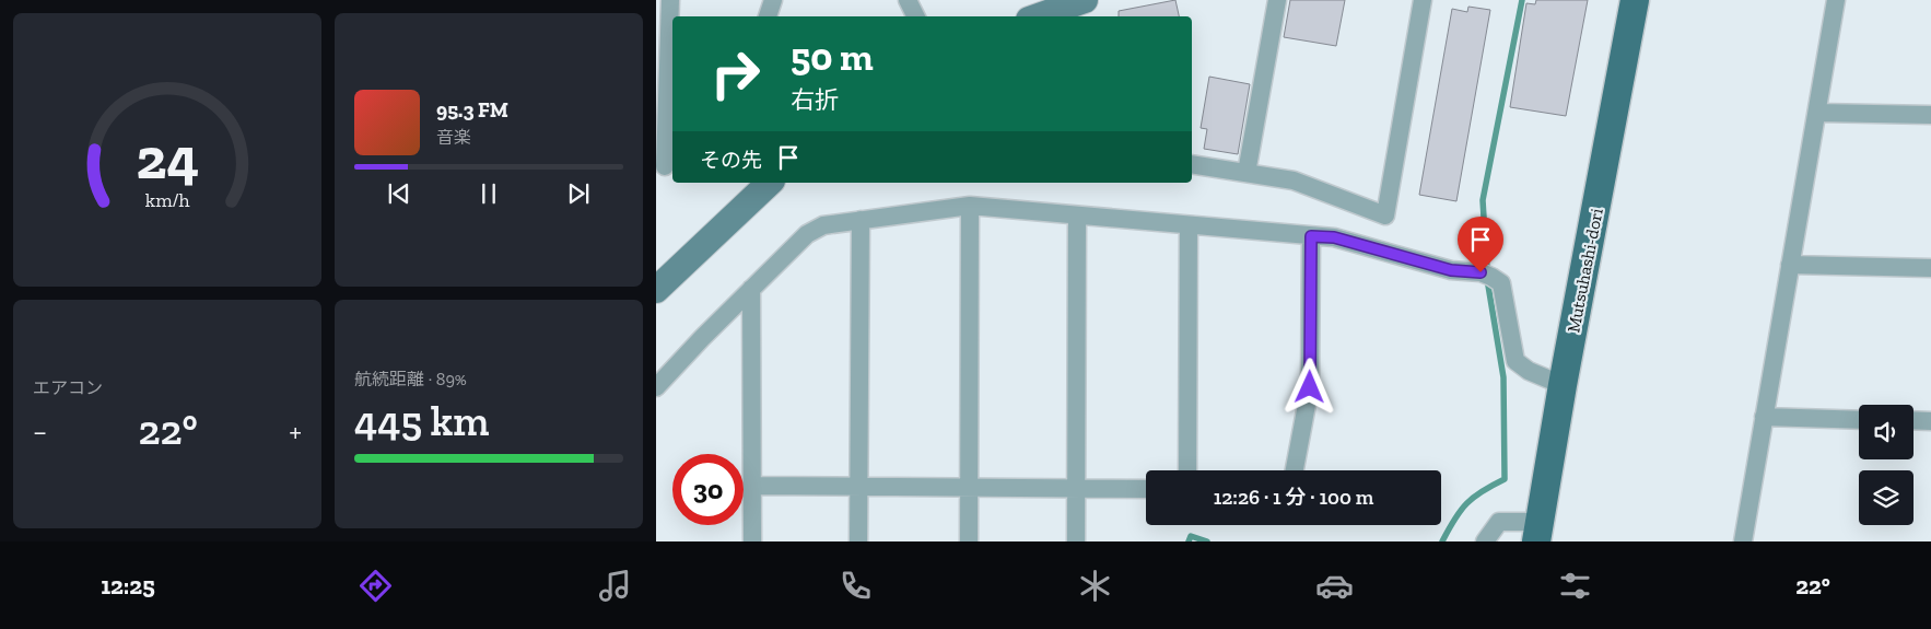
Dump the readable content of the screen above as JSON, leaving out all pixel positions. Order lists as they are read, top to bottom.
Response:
{
  "streets": {
    "main road": ["Mutsuhashi-dori"]
  },
  "page": {
    "turn": ["50 m", "右折"],
    "song": ["95.3 FM", "音楽"],
    "then": "その先",
    "tile": [
      "エアコン",
      ["航続距離 · 89%", "445 km"]
    ],
    "heat": ["−", "22°", "+"],
    "limit": "30",
    "trip": "12:26 · 1 分 · 100 m",
    "tabs": ["12:25", "22°"],
    "gauge": ["24", "km/h"]
  }
}
